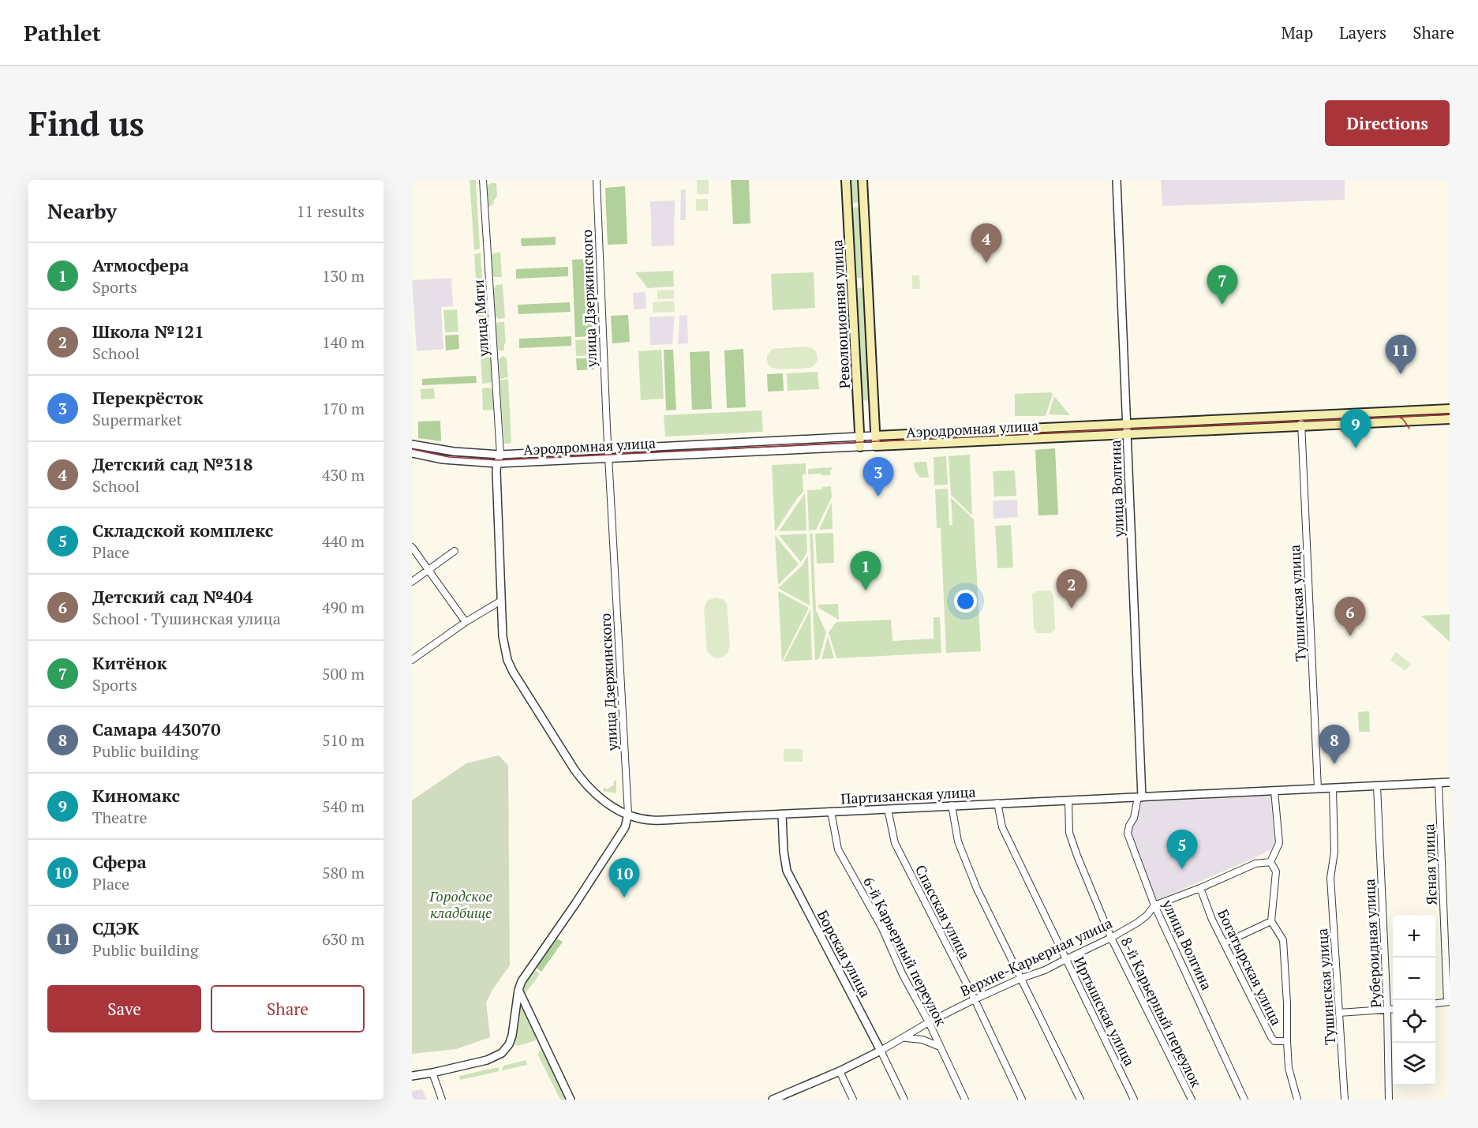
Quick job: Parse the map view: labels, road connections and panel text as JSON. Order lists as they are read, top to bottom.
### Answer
{
  "streets": {
    "main road": ["Революционная улица", "Аэродромная улица"],
    "street": [
      "улица Дзержинского",
      "улица Мяги",
      "улица Волгина",
      "Тушинская улица",
      "Партизанская улица",
      "Ясная улица",
      "Спасская улица",
      "Рубероидная улица",
      "6-й Карьерный переулок",
      "Борская улица",
      "Верхне-Карьерная улица",
      "Богатырская улица",
      "Иртышская улица",
      "8-й Карьерный переулок"
    ]
  },
  "crossings": [
    ["улица Дзержинского", "Аэродромная улица"],
    ["улица Дзержинского", "Партизанская улица"],
    ["Революционная улица", "Аэродромная улица"],
    ["улица Мяги", "Аэродромная улица"],
    ["улица Мяги", "Партизанская улица"],
    ["Аэродромная улица", "улица Волгина"],
    ["Аэродромная улица", "Тушинская улица"],
    ["Аэродромная улица", "Партизанская улица"],
    ["улица Волгина", "Партизанская улица"],
    ["улица Волгина", "Верхне-Карьерная улица"],
    ["Тушинская улица", "Партизанская улица"],
    ["Партизанская улица", "Ясная улица"],
    ["Партизанская улица", "Спасская улица"],
    ["Партизанская улица", "Рубероидная улица"],
    ["Партизанская улица", "6-й Карьерный переулок"],
    ["Партизанская улица", "Борская улица"],
    ["Партизанская улица", "Иртышская улица"],
    ["Партизанская улица", "8-й Карьерный переулок"],
    ["Спасская улица", "Верхне-Карьерная улица"],
    ["6-й Карьерный переулок", "Верхне-Карьерная улица"],
    ["Борская улица", "Верхне-Карьерная улица"],
    ["Верхне-Карьерная улица", "Богатырская улица"],
    ["Верхне-Карьерная улица", "Иртышская улица"],
    ["Верхне-Карьерная улица", "8-й Карьерный переулок"]
  ],
  "parks": ["Городское кладбище"],
  "page": {
    "header": "Pathlet",
    "nav": ["Map", "Layers", "Share"],
    "buttons": [
      "Directions",
      ["Save", "Share"]
    ],
    "title": "Find us",
    "heading": ["Nearby", "11 results"],
    "pins": [
      "4",
      "7",
      "11",
      "9",
      "3",
      "1",
      "2",
      "6",
      "8",
      "5",
      "10"
    ],
    "list": [
      {
        "mark": "1",
        "name": "Атмосфера",
        "note": "Sports",
        "value": "130 m"
      },
      {
        "mark": "2",
        "name": "Школа №121",
        "note": "School",
        "value": "140 m"
      },
      {
        "mark": "3",
        "name": "Перекрёсток",
        "note": "Supermarket",
        "value": "170 m"
      },
      {
        "mark": "4",
        "name": "Детский сад №318",
        "note": "School",
        "value": "430 m"
      },
      {
        "mark": "5",
        "name": "Складской комплекс",
        "note": "Place",
        "value": "440 m"
      },
      {
        "mark": "6",
        "name": "Детский сад №404",
        "note": "School · Тушинская улица",
        "value": "490 m"
      },
      {
        "mark": "7",
        "name": "Китёнок",
        "note": "Sports",
        "value": "500 m"
      },
      {
        "mark": "8",
        "name": "Самара 443070",
        "note": "Public building",
        "value": "510 m"
      },
      {
        "mark": "9",
        "name": "Киномакс",
        "note": "Theatre",
        "value": "540 m"
      },
      {
        "mark": "10",
        "name": "Сфера",
        "note": "Place",
        "value": "580 m"
      },
      {
        "mark": "11",
        "name": "СДЭК",
        "note": "Public building",
        "value": "630 m"
      }
    ],
    "map_buttons": ["+", "−"]
  }
}
